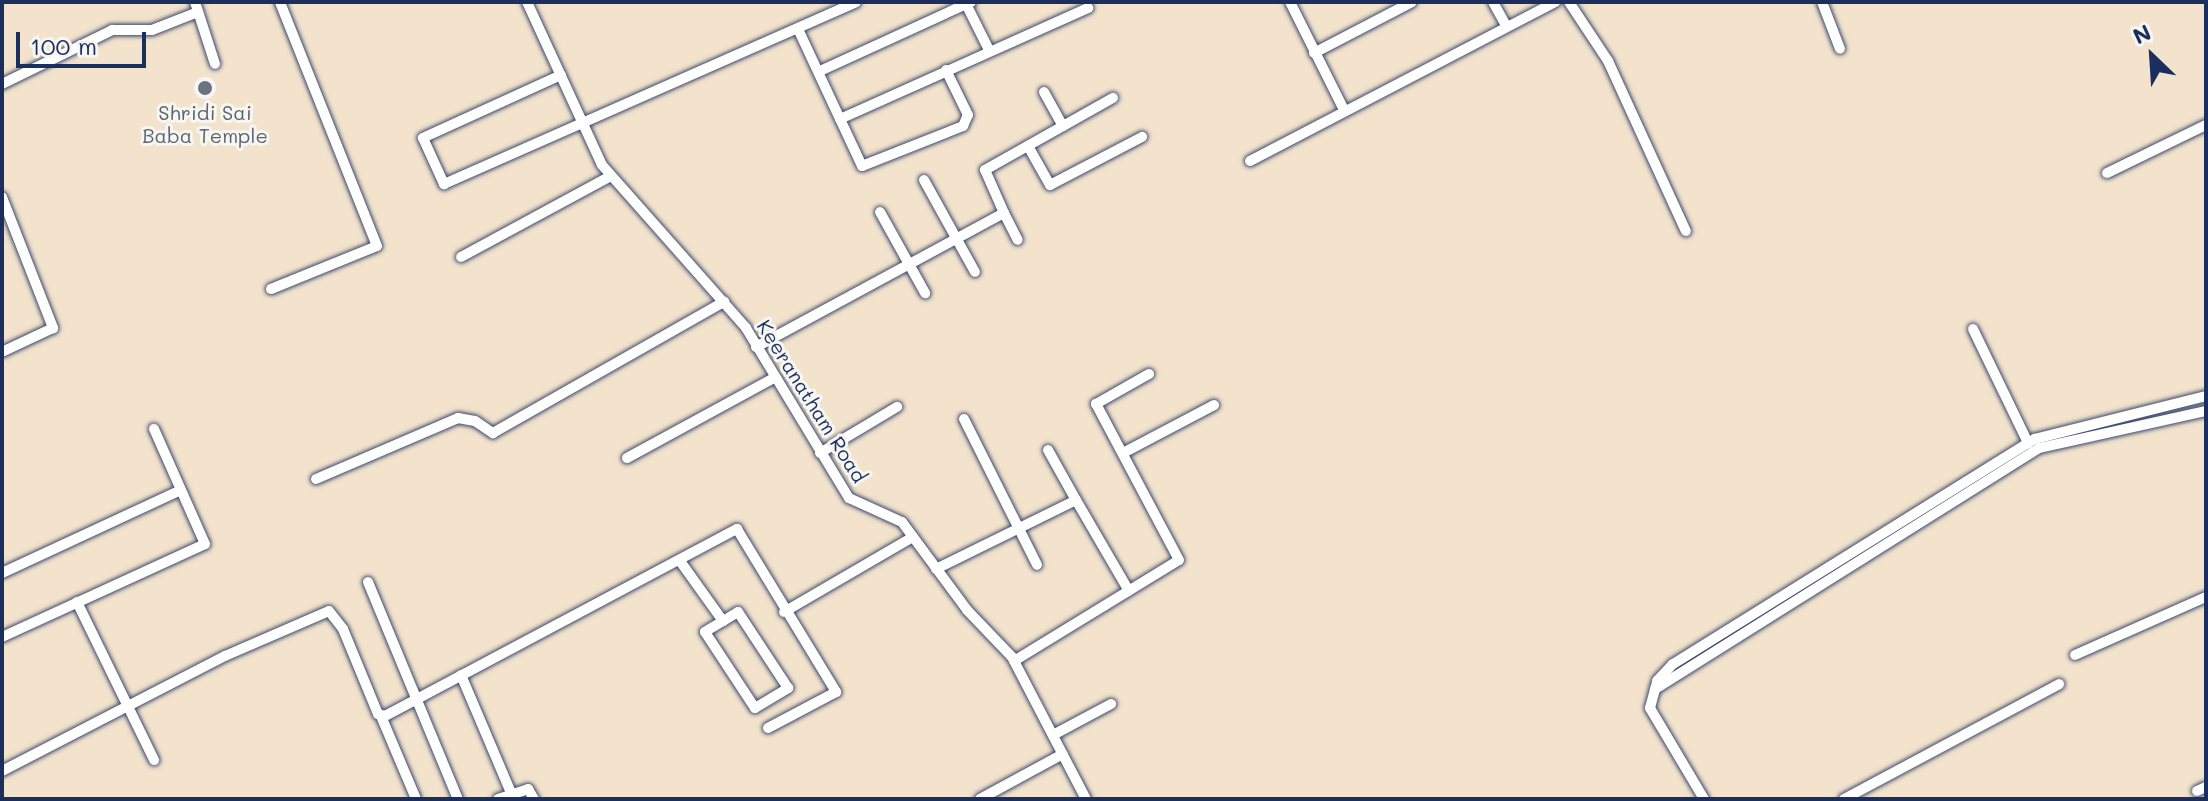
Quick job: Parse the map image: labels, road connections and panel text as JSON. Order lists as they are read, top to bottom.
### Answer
{
  "streets": {
    "street": ["Keeranatham Road"]
  },
  "places": ["Shridi Sai Baba Temple"],
  "scale_bar": "100 m",
  "north": "top left"
}
